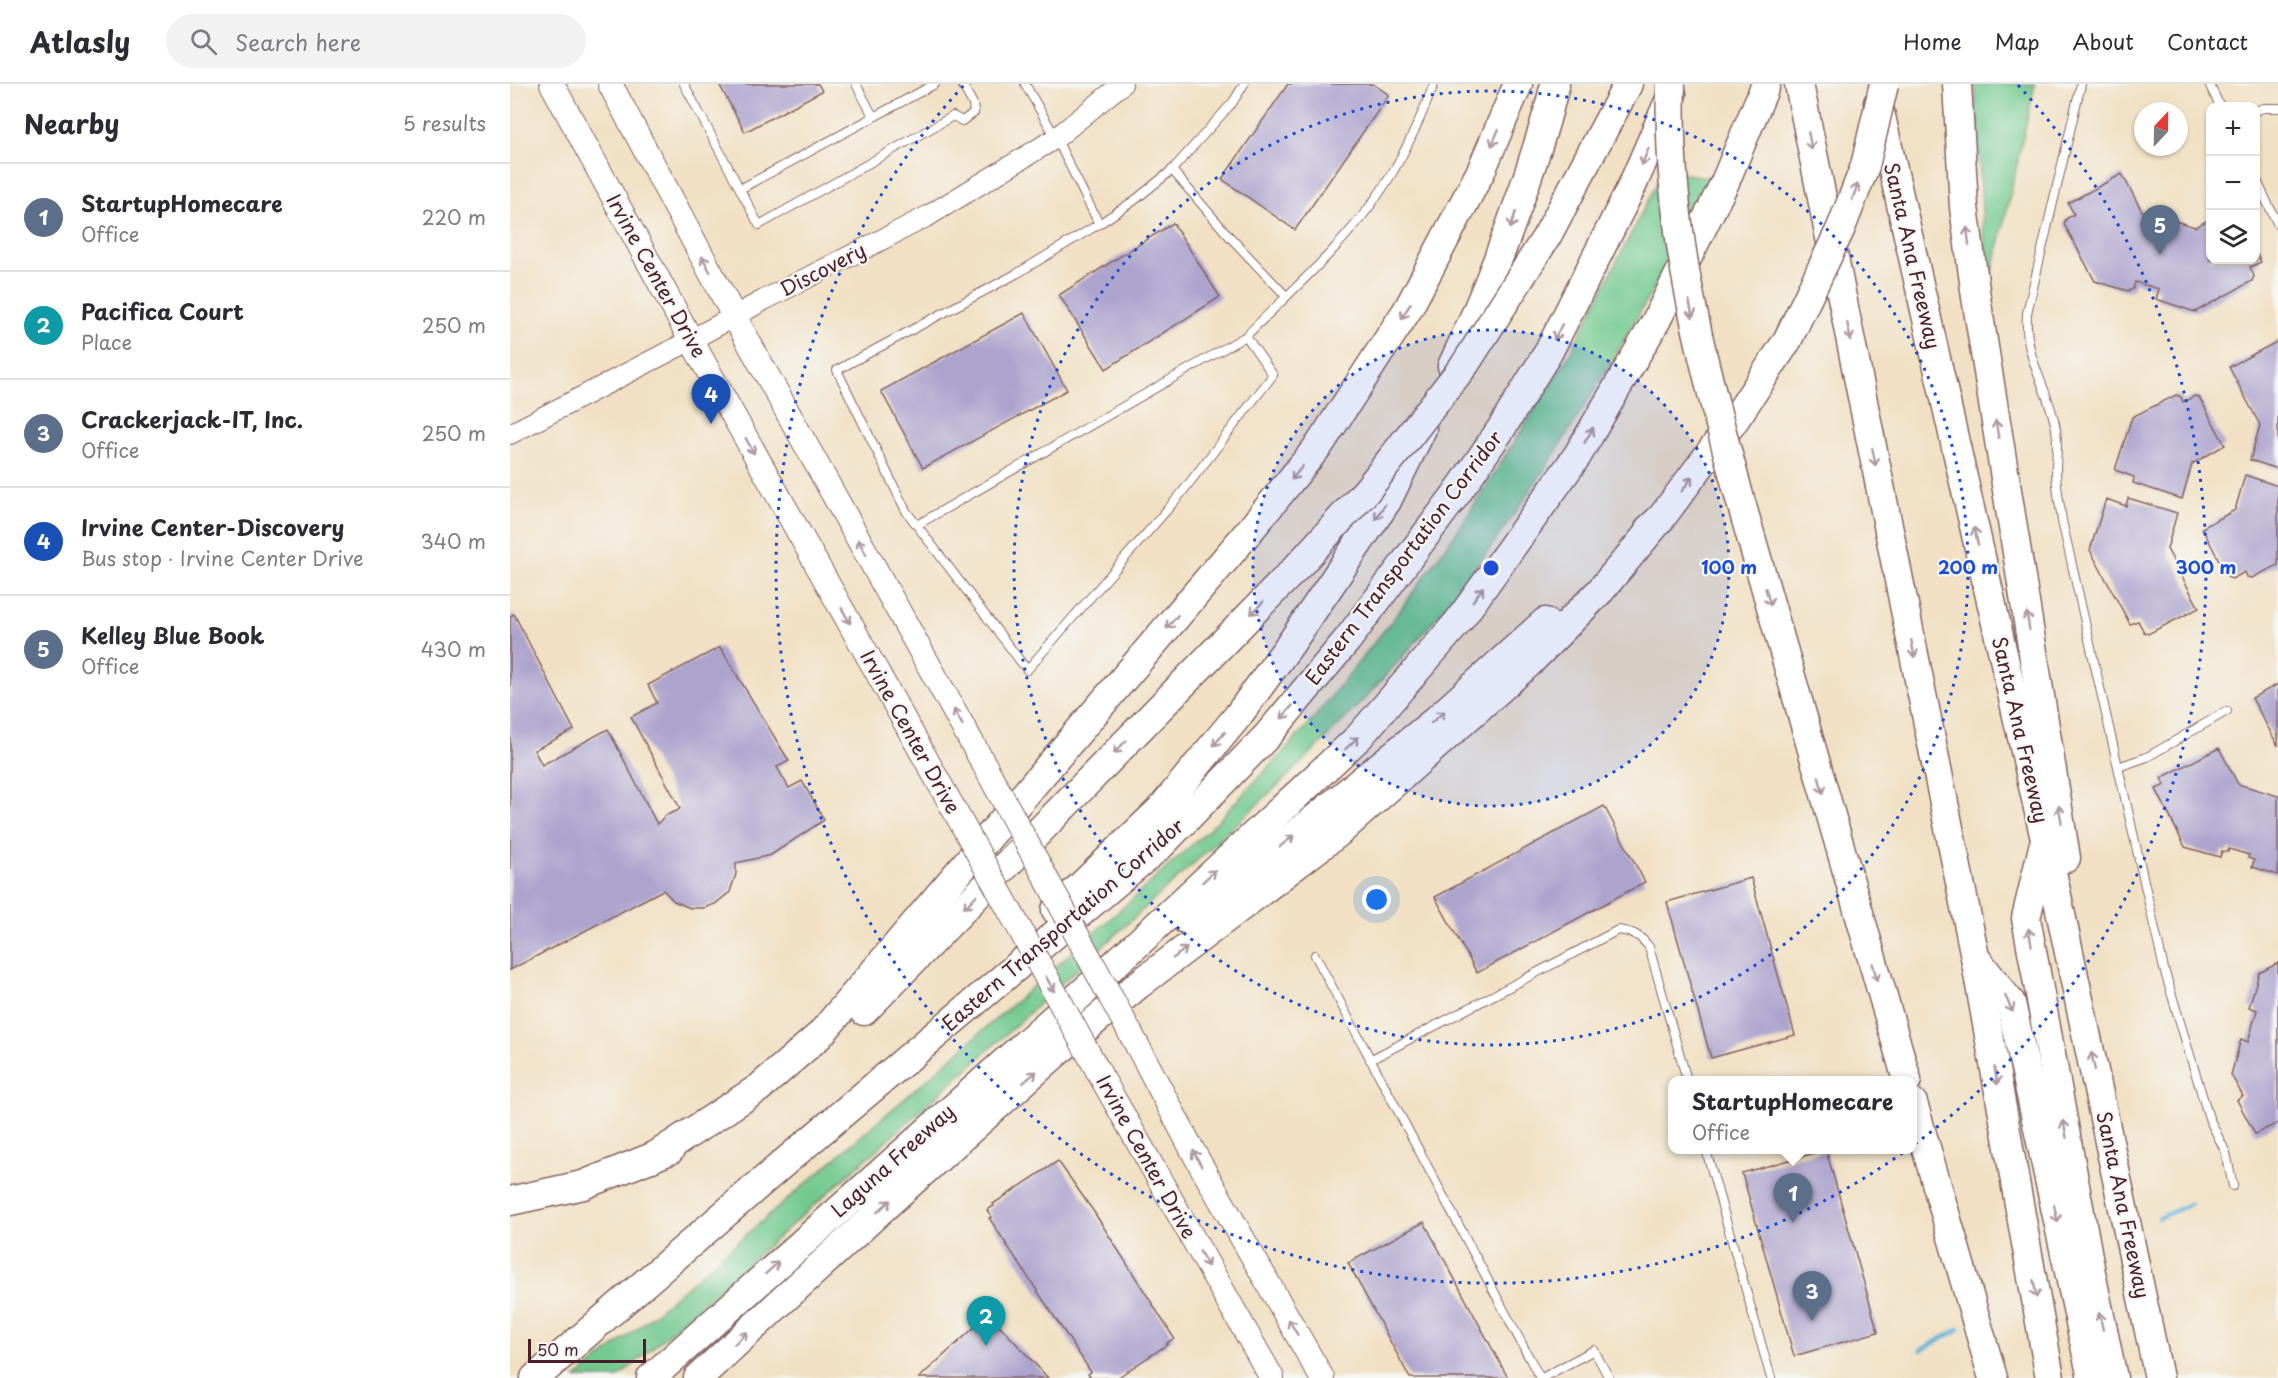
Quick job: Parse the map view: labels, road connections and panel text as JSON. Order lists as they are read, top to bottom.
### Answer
{
  "streets": {
    "highway": ["Santa Ana Freeway", "Eastern Transportation Corridor", "Laguna Freeway"],
    "main road": ["Irvine Center Drive"],
    "street": ["Discovery"]
  },
  "crossings": [
    ["Discovery", "Irvine Center Drive"]
  ],
  "scale_bar": "50 m",
  "north": "top",
  "page": {
    "header": "Atlasly",
    "search": "Search here",
    "nav": [
      "Home",
      "Map",
      "About",
      "Contact"
    ],
    "heading": ["Nearby", "5 results"],
    "map_buttons": ["+", "−"],
    "list": [
      {
        "mark": "1",
        "name": "StartupHomecare",
        "note": "Office",
        "value": "220 m"
      },
      {
        "mark": "2",
        "name": "Pacifica Court",
        "note": "Place",
        "value": "250 m"
      },
      {
        "mark": "3",
        "name": "Crackerjack-IT, Inc.",
        "note": "Office",
        "value": "250 m"
      },
      {
        "mark": "4",
        "name": "Irvine Center-Discovery",
        "note": "Bus stop · Irvine Center Drive",
        "value": "340 m"
      },
      {
        "mark": "5",
        "name": "Kelley Blue Book",
        "note": "Office",
        "value": "430 m"
      }
    ],
    "pins": [
      "5",
      "4",
      "1",
      "3",
      "2"
    ],
    "popup": ["StartupHomecare", "Office"],
    "scale": "50 m"
  },
  "rings": ["100 m", "200 m", "300 m"]
}
